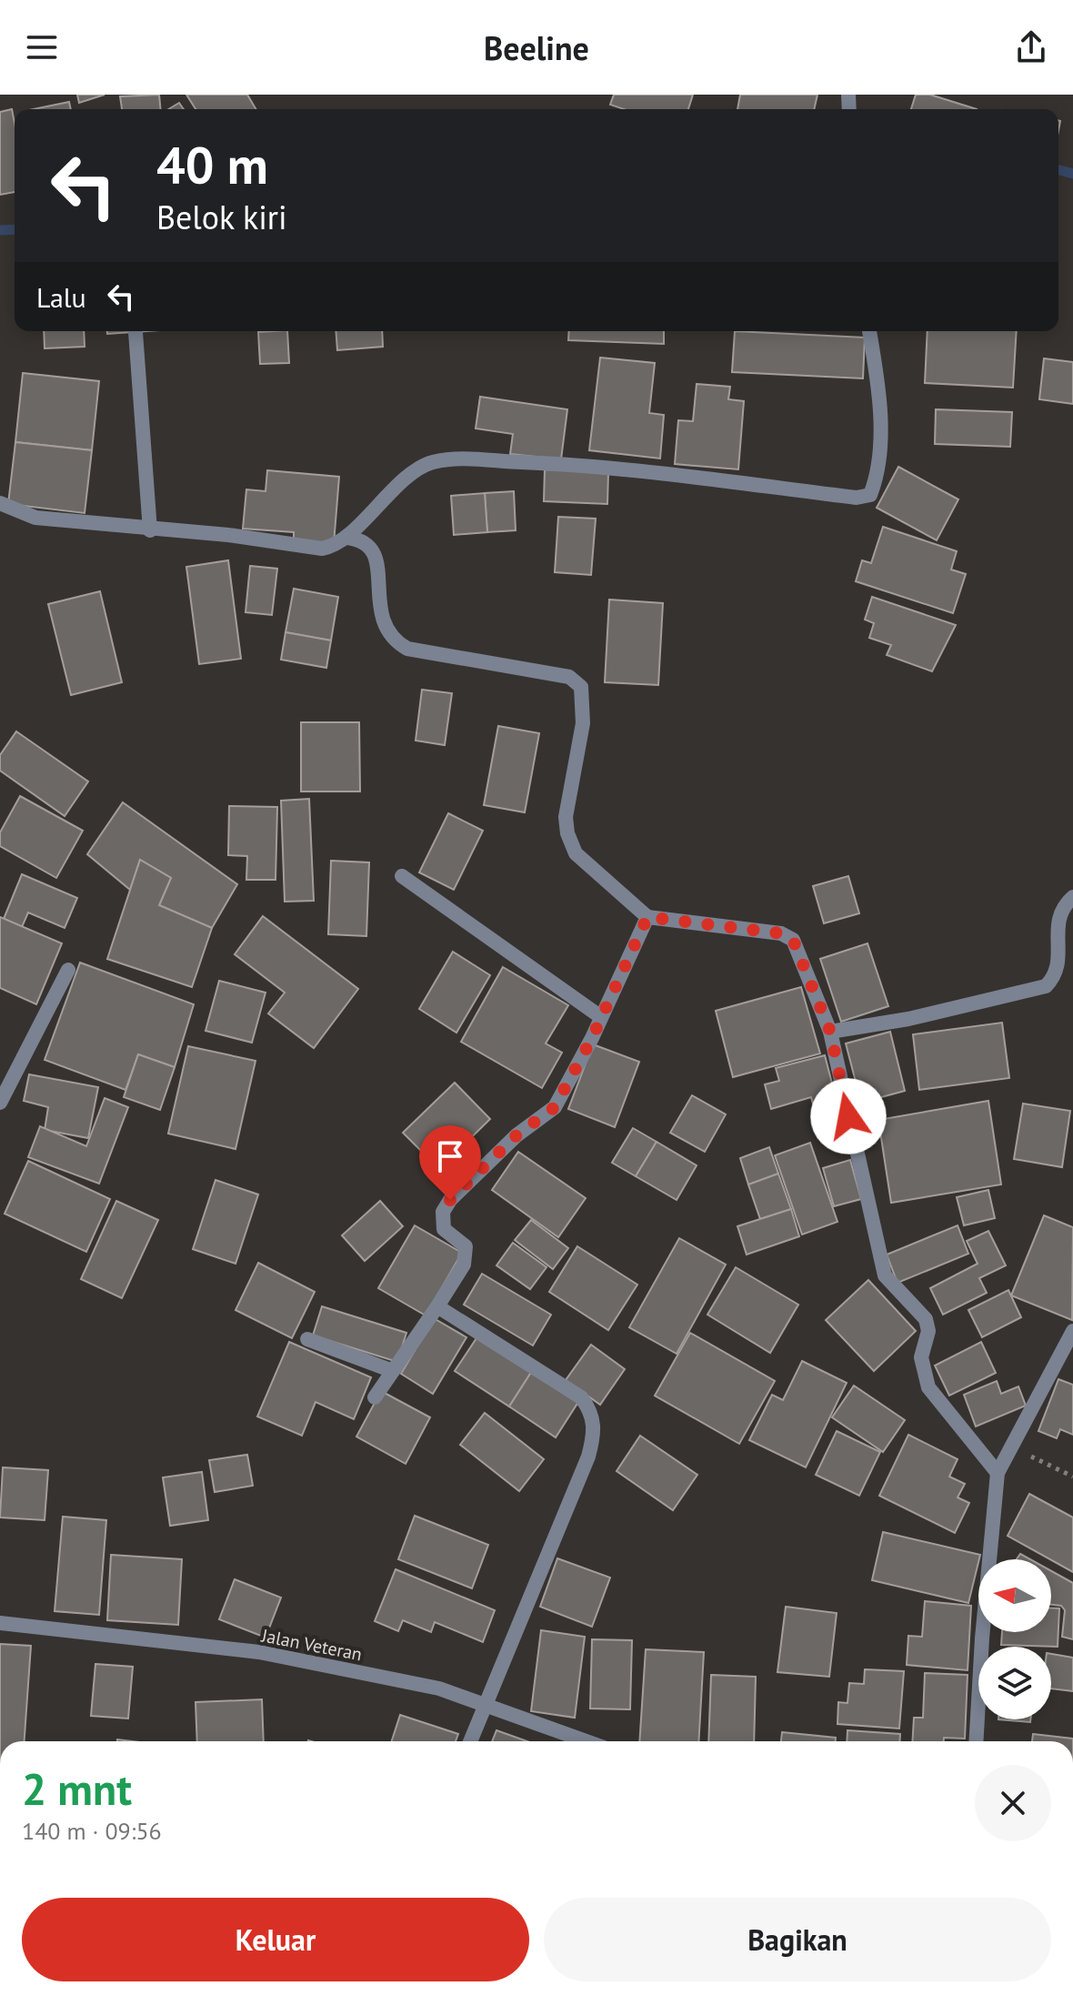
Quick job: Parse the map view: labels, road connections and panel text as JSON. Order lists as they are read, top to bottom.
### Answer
{
  "streets": {
    "street": ["Jalan Veteran"]
  },
  "north": "left",
  "page": {
    "header": "Beeline",
    "turn": ["40 m", "Belok kiri"],
    "then": "Lalu",
    "heading": ["2 mnt", "140 m · 09:56"],
    "buttons": ["Keluar", "Bagikan"]
  }
}
